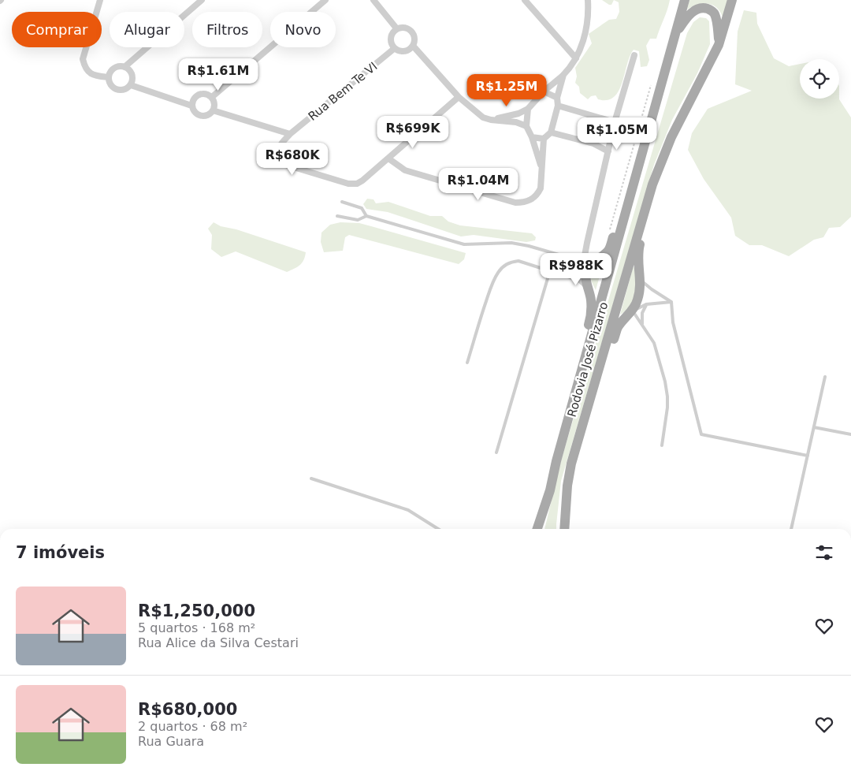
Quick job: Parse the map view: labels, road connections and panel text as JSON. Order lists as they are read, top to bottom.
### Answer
{
  "streets": {
    "main road": ["Rodovia José Pizarro"],
    "street": ["Rua Bem Te VI"]
  },
  "page": {
    "chip": [
      "Comprar",
      "Alugar",
      "Filtros",
      "Novo"
    ],
    "price": [
      "R$1.61M",
      "R$1.25M",
      "R$699K",
      "R$1.05M",
      "R$680K",
      "R$1.04M",
      "R$988K"
    ],
    "heading": "7 imóveis",
    "list": [
      {
        "name": "R$1,250,000",
        "note": "5 quartos · 168 m² · Rua Alice da Silva Cestari"
      },
      {
        "name": "R$680,000",
        "note": "2 quartos · 68 m² · Rua Guara"
      }
    ]
  }
}
